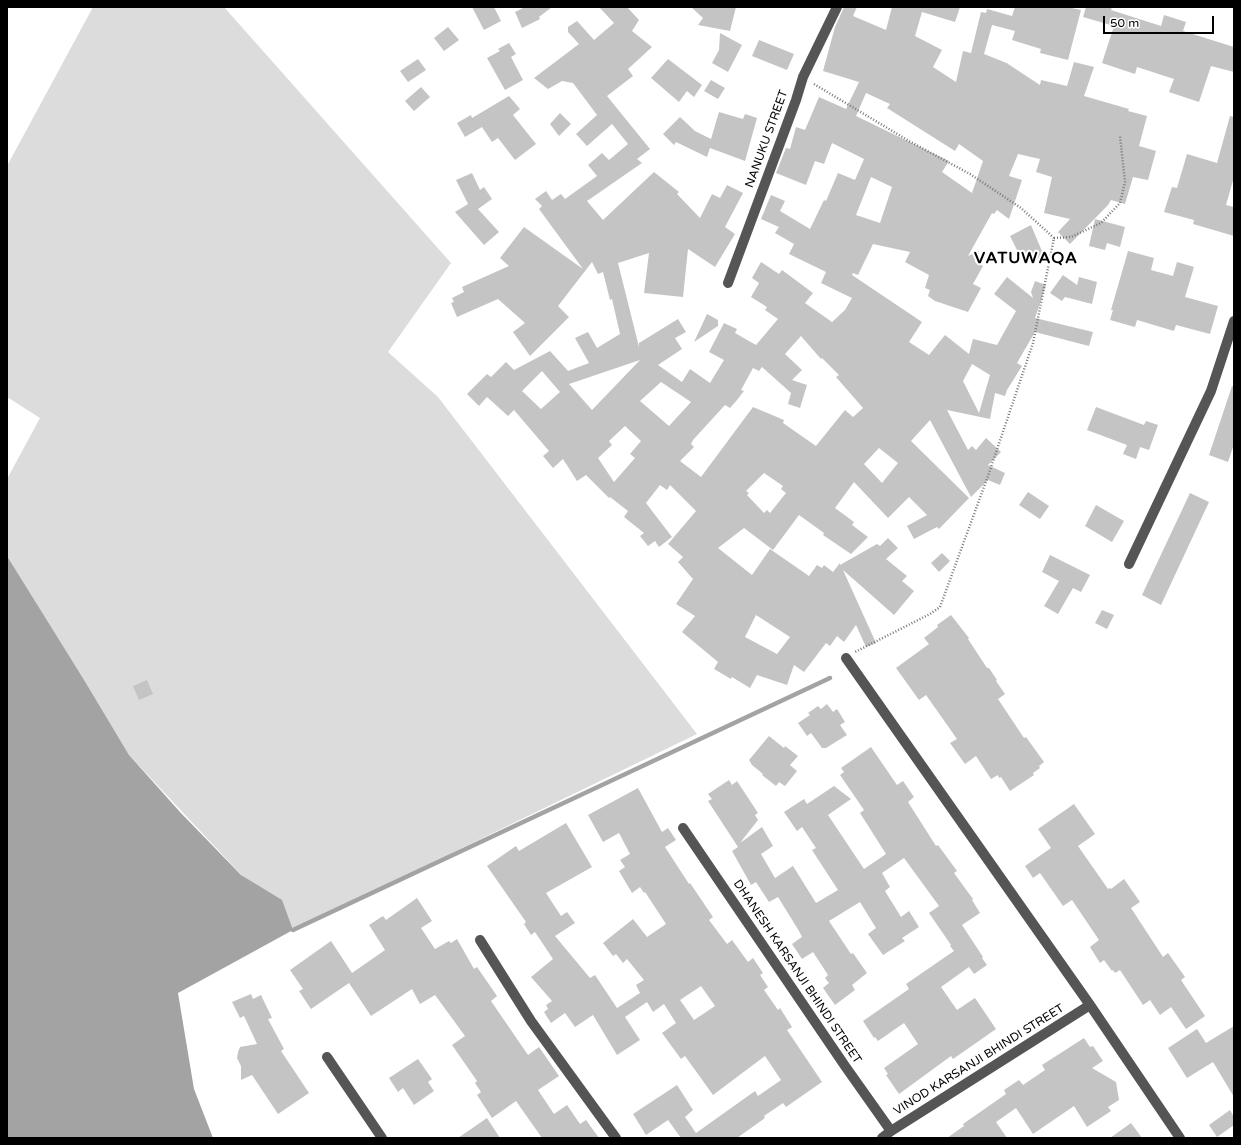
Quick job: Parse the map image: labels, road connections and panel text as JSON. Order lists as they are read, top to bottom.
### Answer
{
  "streets": {
    "street": ["NANUKU STREET", "DHANESH KARSANJI BHINDI STREET", "VINOD KARSANJI BHINDI STREET"]
  },
  "crossings": [
    ["DHANESH KARSANJI BHINDI STREET", "VINOD KARSANJI BHINDI STREET"]
  ],
  "districts": ["VATUWAQA"],
  "scale_bar": "50 m"
}
